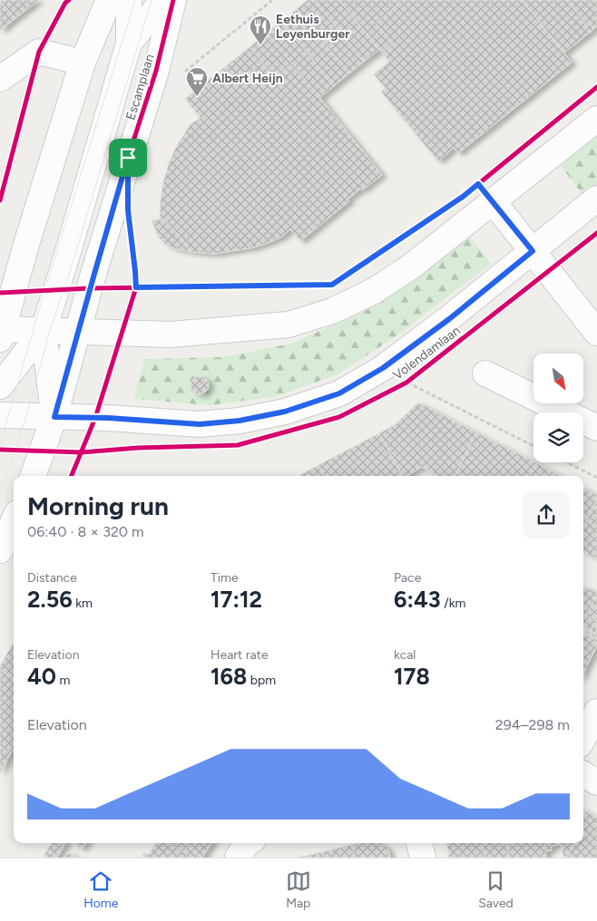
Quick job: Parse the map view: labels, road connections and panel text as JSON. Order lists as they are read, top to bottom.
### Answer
{
  "streets": {
    "street": ["Escamplaan", "Volendamlaan"]
  },
  "crossings": [
    ["Escamplaan", "Volendamlaan"]
  ],
  "places": {
    "restaurant": ["Eethuis Leyenburger"],
    "supermarket": ["Albert Heijn"]
  },
  "north": "bottom right",
  "page": {
    "heading": ["Morning run", "06:40 · 8 × 320 m"],
    "stats": [
      ["Distance", "2.56 km"],
      ["Time", "17:12"],
      ["Pace", "6:43 /km"],
      ["Elevation", "40 m"],
      ["Heart rate", "168 bpm"],
      ["kcal", "178"]
    ],
    "chart": ["Elevation", "294–298 m"],
    "tabs": ["Home", "Map", "Saved"]
  }
}
